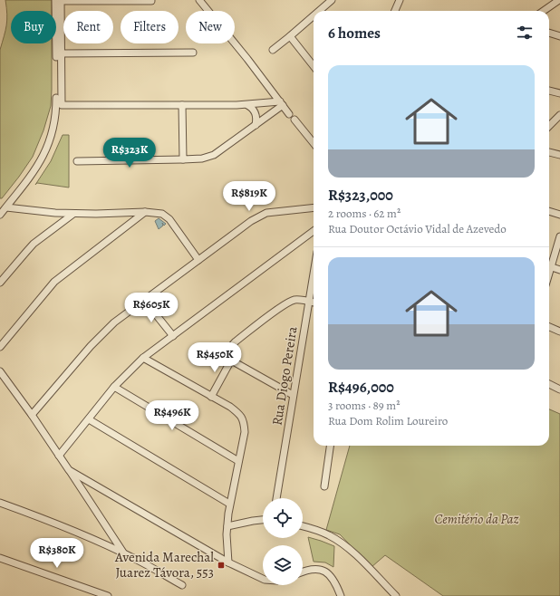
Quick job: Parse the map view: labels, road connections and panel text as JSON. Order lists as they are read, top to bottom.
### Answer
{
  "streets": {
    "street": ["Rua Diogo Pereira"]
  },
  "parks": ["Cemitério da Paz"],
  "places": {
    "transit": ["Avenida Marechal Juarez Távora, 553"]
  },
  "page": {
    "chip": [
      "Buy",
      "Rent",
      "Filters",
      "New"
    ],
    "heading": "6 homes",
    "list": [
      {
        "name": "R$323,000",
        "note": "2 rooms · 62 m² · Rua Doutor Octávio Vidal de Azevedo"
      },
      {
        "name": "R$496,000",
        "note": "3 rooms · 89 m² · Rua Dom Rolim Loureiro"
      }
    ],
    "price": [
      "R$323K",
      "R$819K",
      "R$605K",
      "R$450K",
      "R$496K",
      "R$380K"
    ]
  }
}
